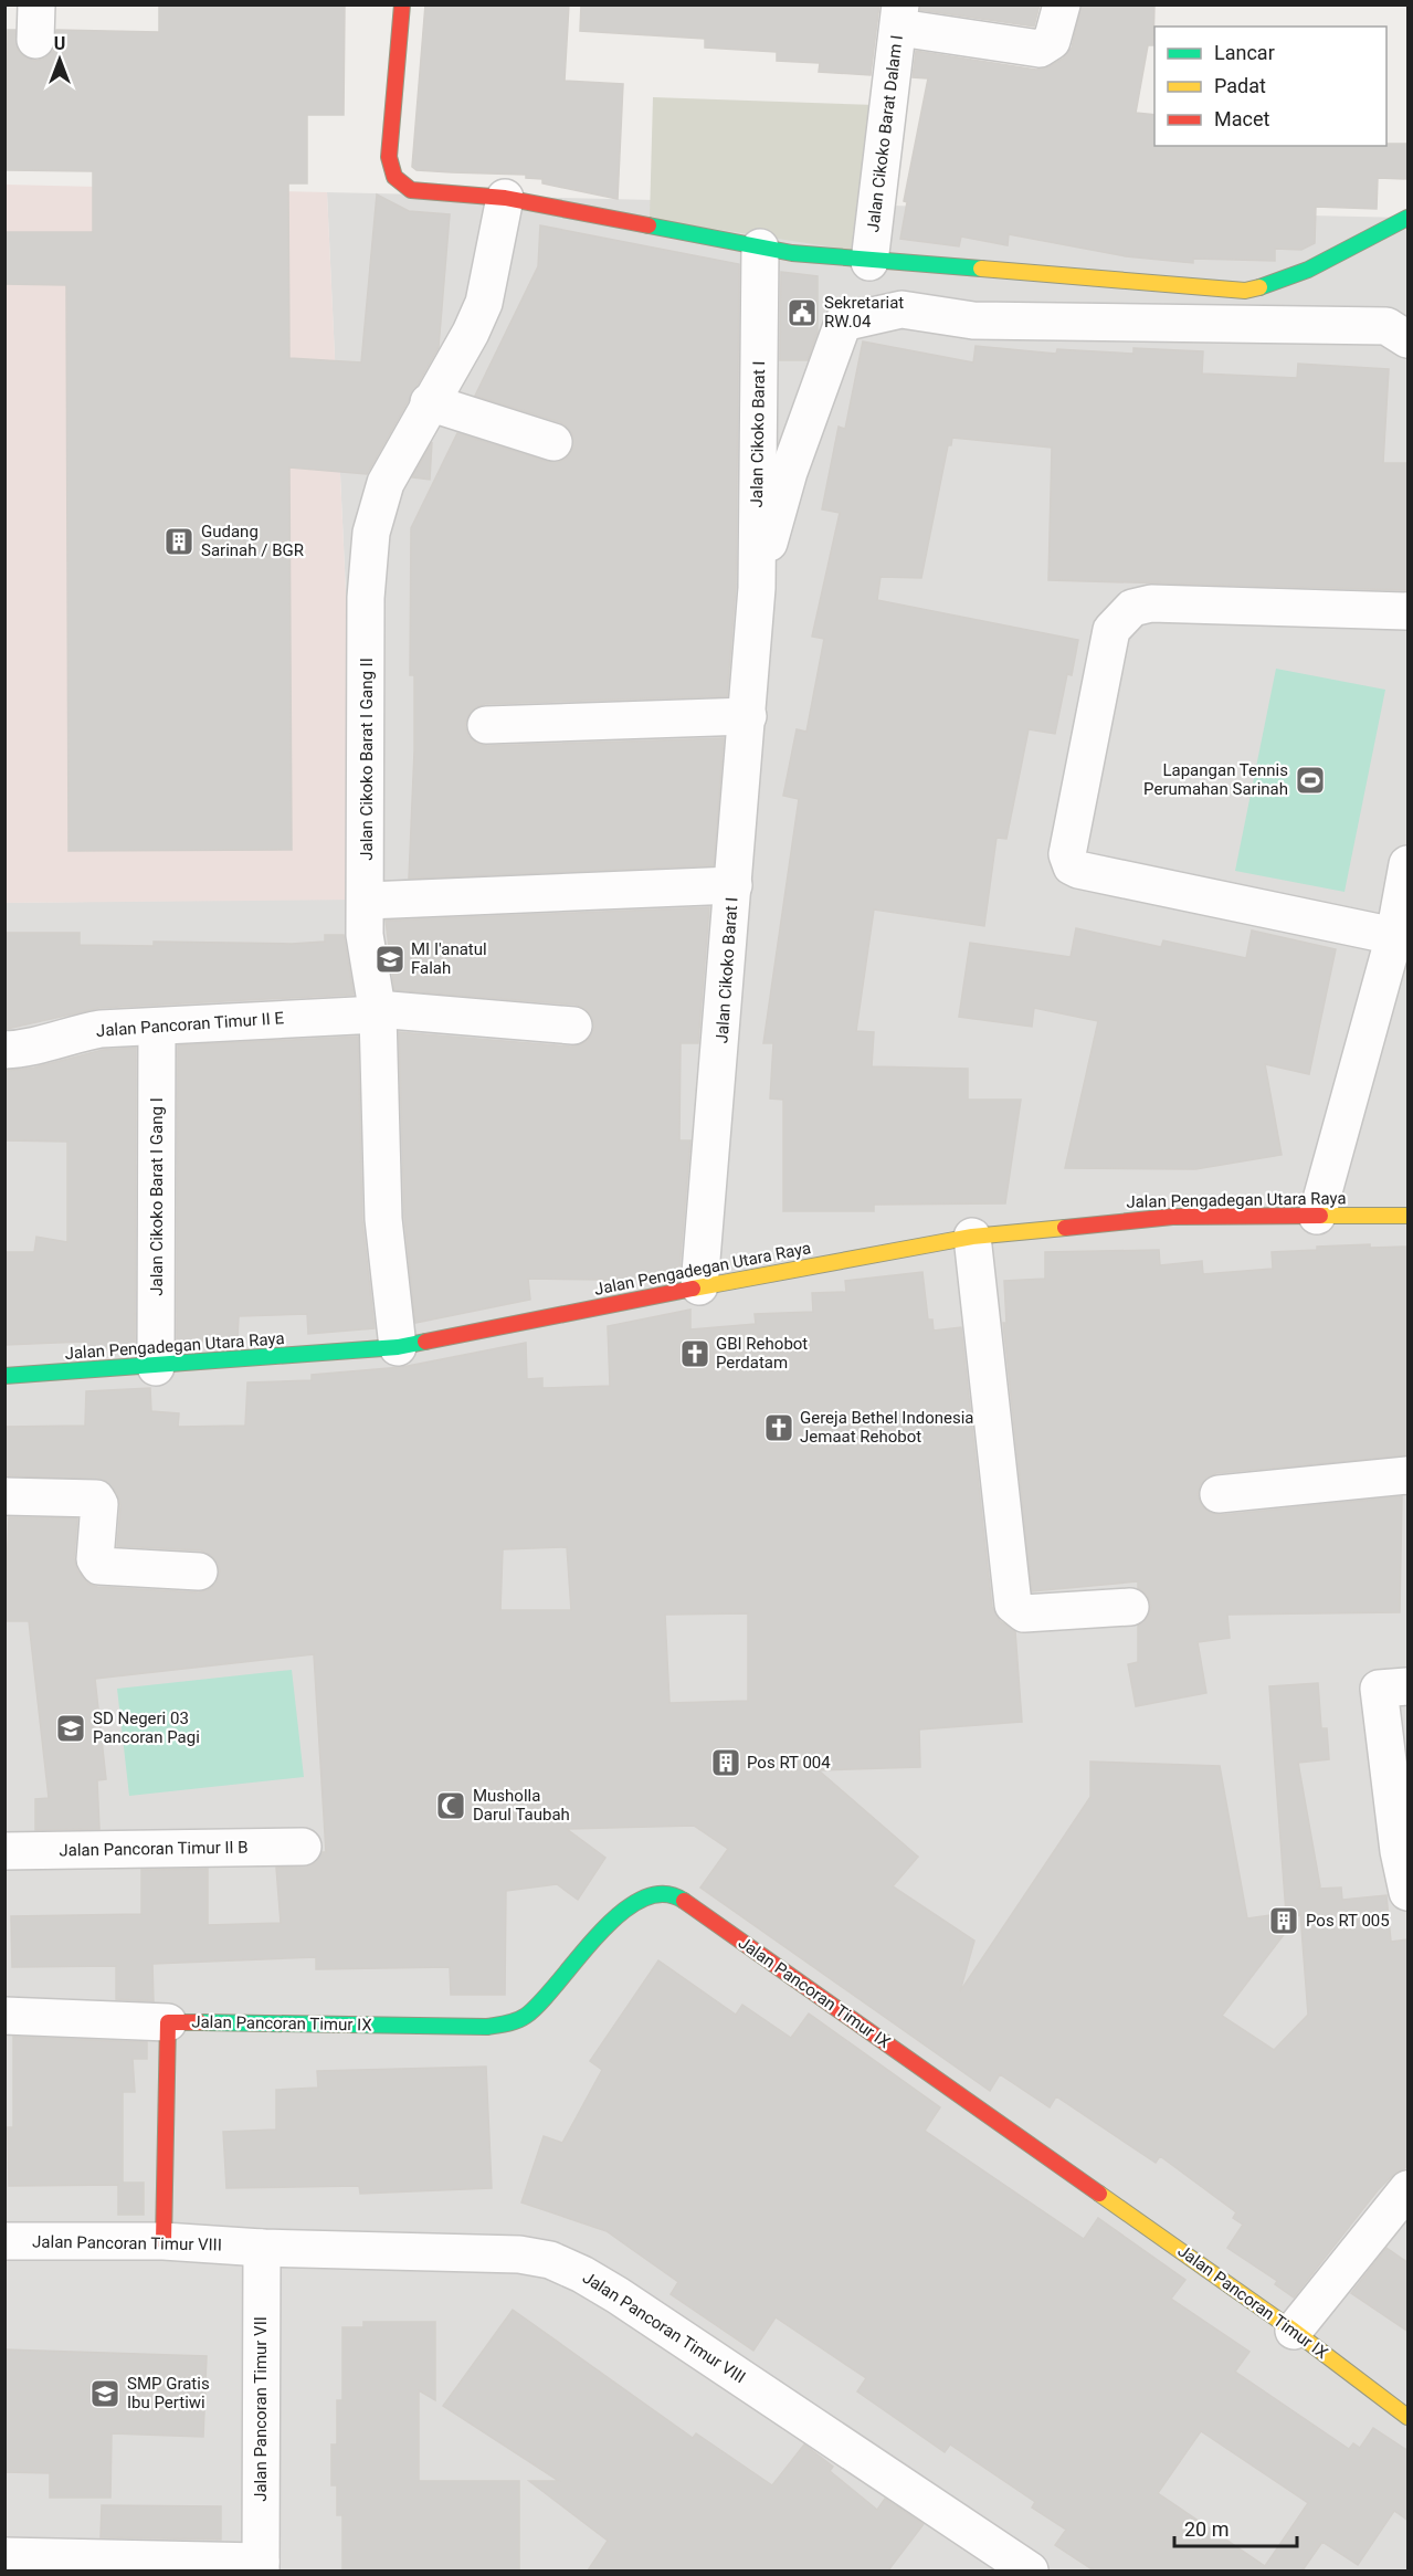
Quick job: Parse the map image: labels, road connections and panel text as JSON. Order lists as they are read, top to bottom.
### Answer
{
  "streets": {
    "street": [
      "Jalan Cikoko Barat Dalam I",
      "Jalan Cikoko Barat I",
      "Jalan Cikoko Barat I Gang II",
      "Jalan Pancoran Timur II E",
      "Jalan Cikoko Barat I Gang I",
      "Jalan Pengadegan Utara Raya",
      "Jalan Pancoran Timur II B",
      "Jalan Pancoran Timur IX",
      "Jalan Pancoran Timur VIII",
      "Jalan Pancoran Timur VII"
    ]
  },
  "crossings": [
    ["Jalan Cikoko Barat I", "Jalan Pengadegan Utara Raya"],
    ["Jalan Cikoko Barat I Gang II", "Jalan Pancoran Timur II E"],
    ["Jalan Cikoko Barat I Gang II", "Jalan Pengadegan Utara Raya"],
    ["Jalan Pancoran Timur II E", "Jalan Cikoko Barat I Gang I"],
    ["Jalan Cikoko Barat I Gang I", "Jalan Pengadegan Utara Raya"],
    ["Jalan Pancoran Timur IX", "Jalan Pancoran Timur VIII"],
    ["Jalan Pancoran Timur VIII", "Jalan Pancoran Timur VII"]
  ],
  "places": {
    "public building": ["Sekretariat RW.04"],
    "building": ["Gudang Sarinah / BGR", "Pos RT 004", "Pos RT 005"],
    "sports": ["Lapangan Tennis Perumahan Sarinah"],
    "school or university": ["MI I'anatul Falah", "SD Negeri 03 Pancoran Pagi", "SMP Gratis Ibu Pertiwi"],
    "church": ["GBI Rehobot Perdatam", "Gereja Bethel Indonesia Jemaat Rehobot"],
    "mosque": ["Musholla Darul Taubah"]
  },
  "legend": ["Lancar", "Padat", "Macet"],
  "scale_bar": "20 m",
  "north": "top"
}
